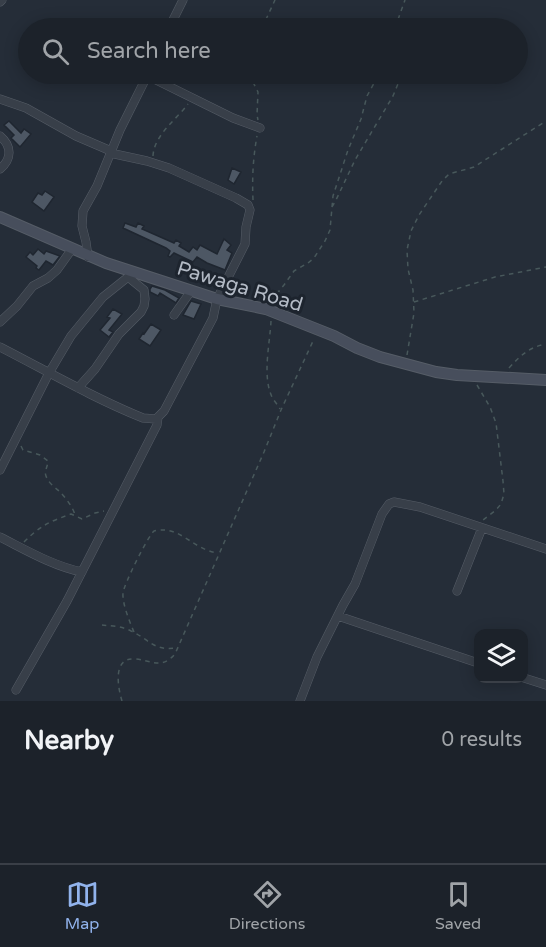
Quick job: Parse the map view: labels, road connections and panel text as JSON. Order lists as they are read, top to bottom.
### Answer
{
  "streets": {
    "main road": ["Pawaga Road"]
  },
  "page": {
    "search": "Search here",
    "heading": ["Nearby", "0 results"],
    "nav": ["Map", "Directions", "Saved"]
  }
}
